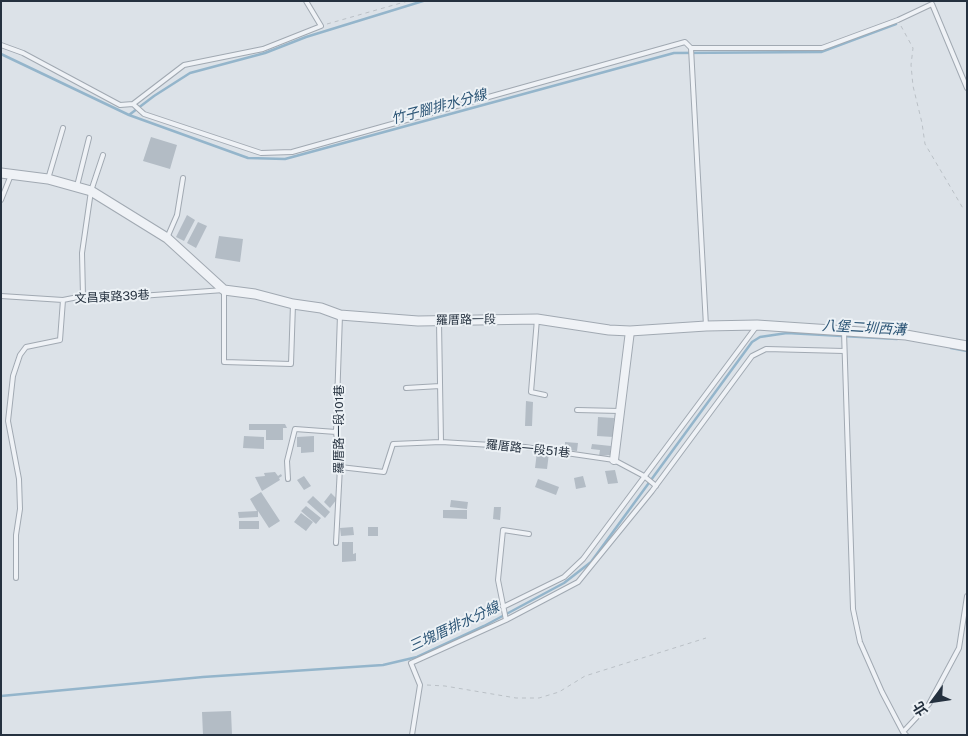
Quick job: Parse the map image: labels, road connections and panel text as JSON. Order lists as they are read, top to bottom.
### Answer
{
  "streets": {
    "street": ["羅厝路一段"],
    "lane": ["文昌東路39巷", "羅厝路一段101巷", "羅厝路一段51巷"]
  },
  "crossings": [
    ["文昌東路39巷", "羅厝路一段"],
    ["羅厝路一段", "羅厝路一段101巷"],
    ["羅厝路一段101巷", "羅厝路一段51巷"]
  ],
  "water": ["竹子腳排水分線", "八堡二圳西溝", "三塊厝排水分線"],
  "north": "bottom left"
}
